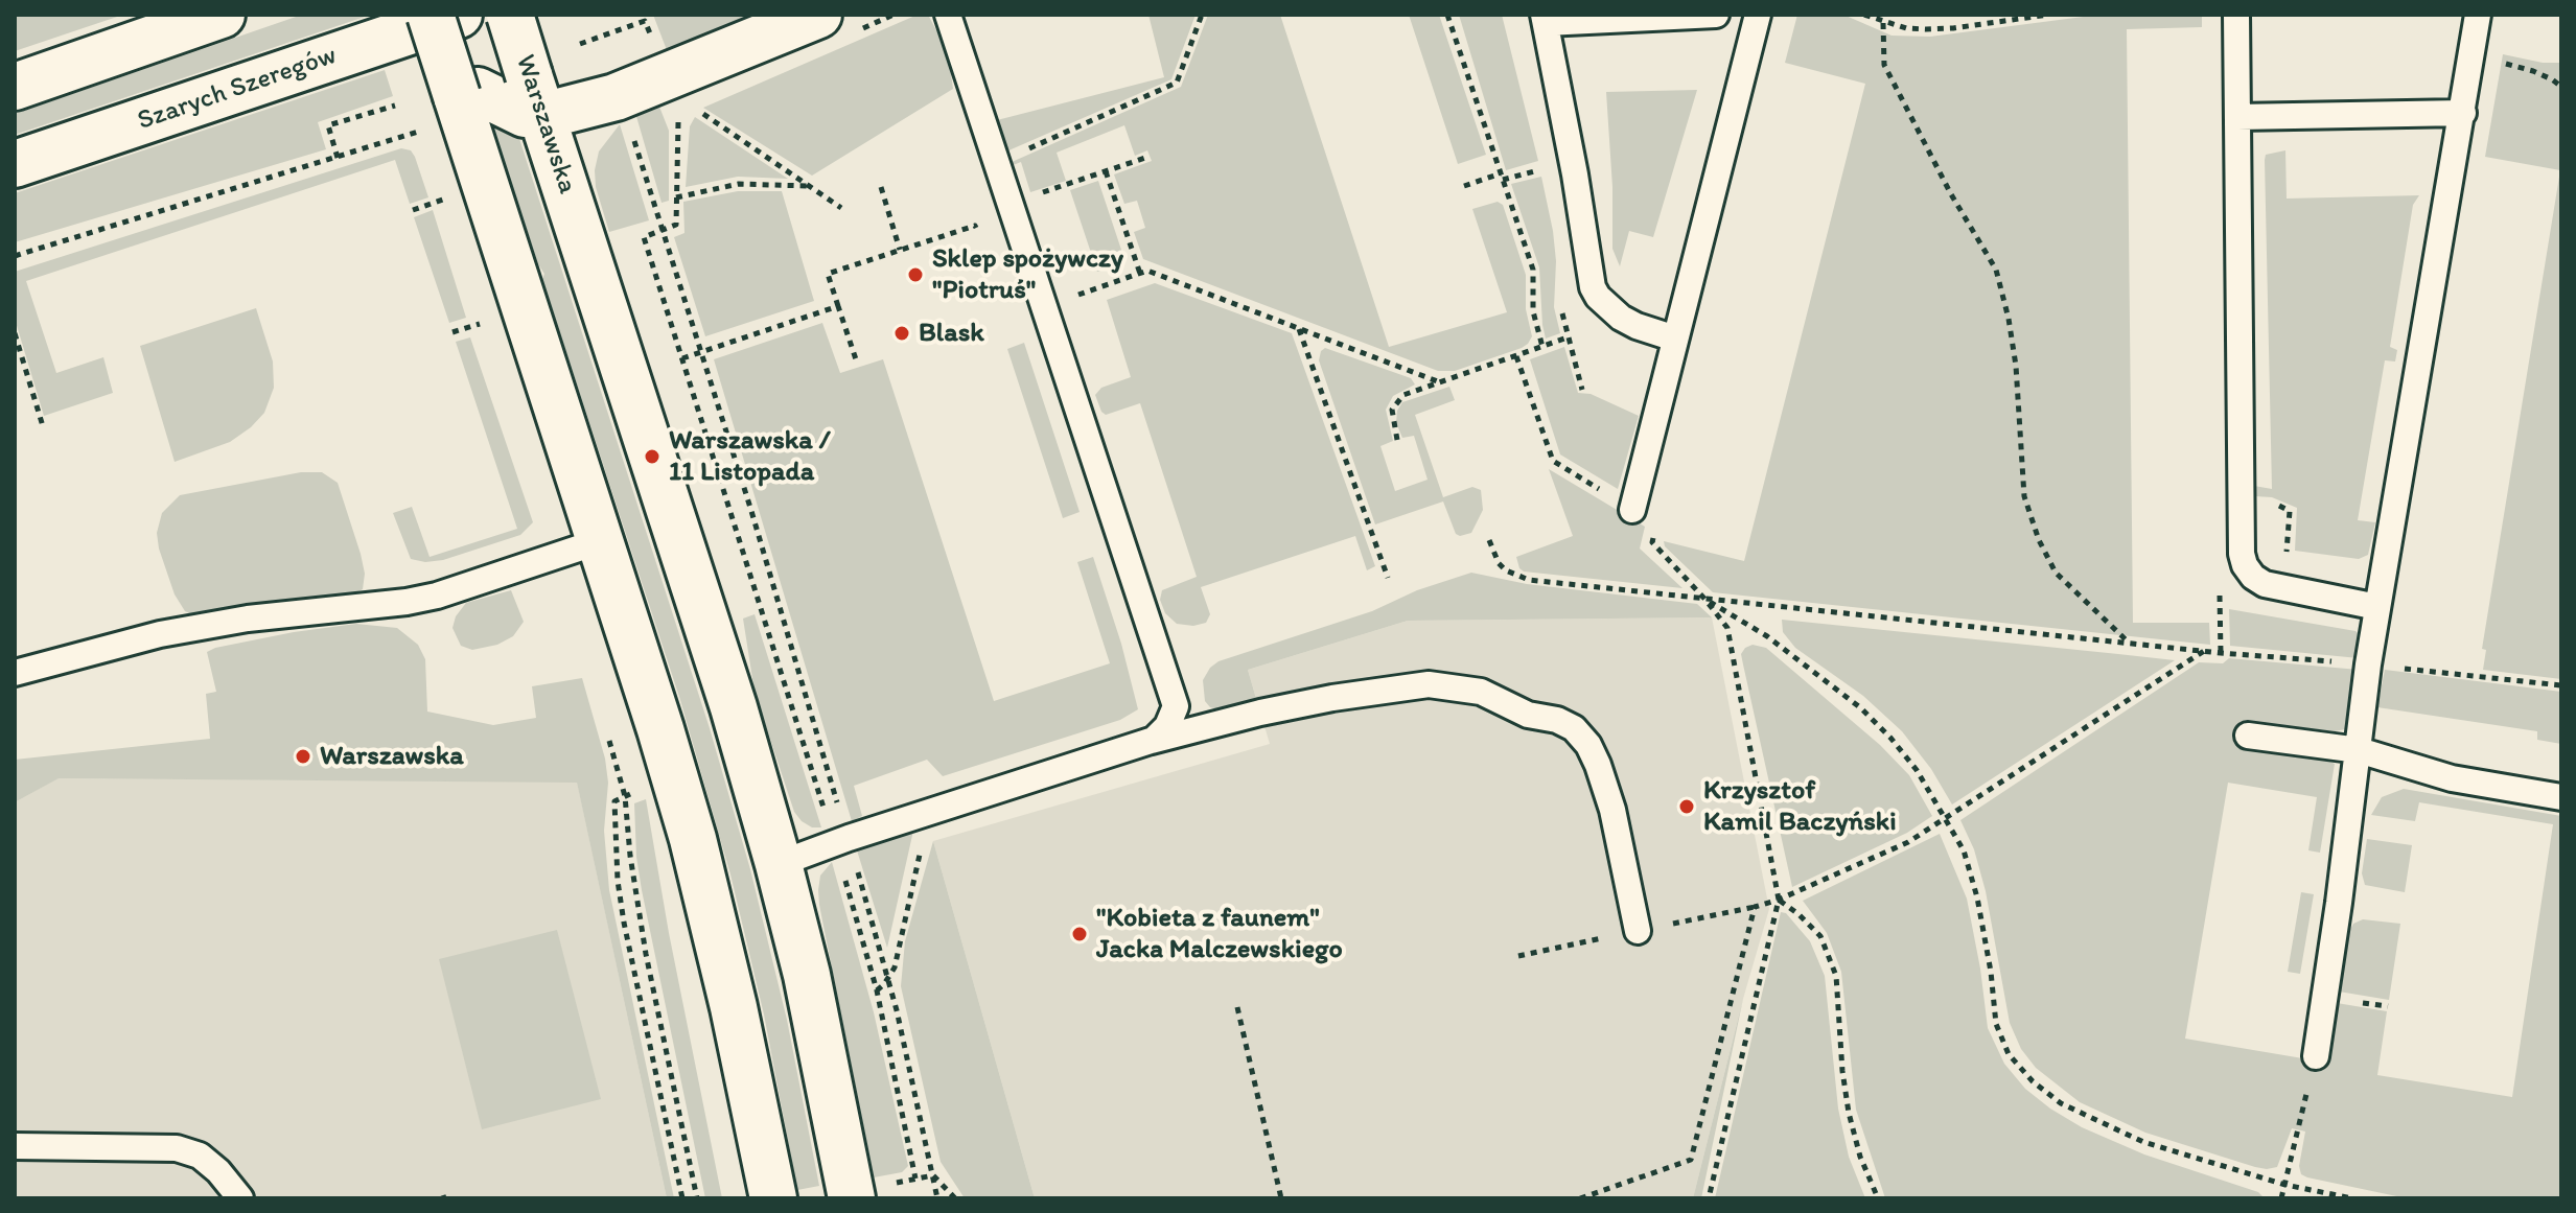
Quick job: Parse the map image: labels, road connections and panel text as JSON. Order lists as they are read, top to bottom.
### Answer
{
  "streets": {
    "street": ["Szarych Szeregów", "Warszawska"]
  },
  "places": [
    "Sklep spożywczy \"Piotruś\"",
    "Blask",
    "Warszawska / 11 Listopada",
    "Warszawska",
    "Krzysztof Kamil Baczyński",
    "\"Kobieta z faunem\" Jacka Malczewskiego"
  ]
}
